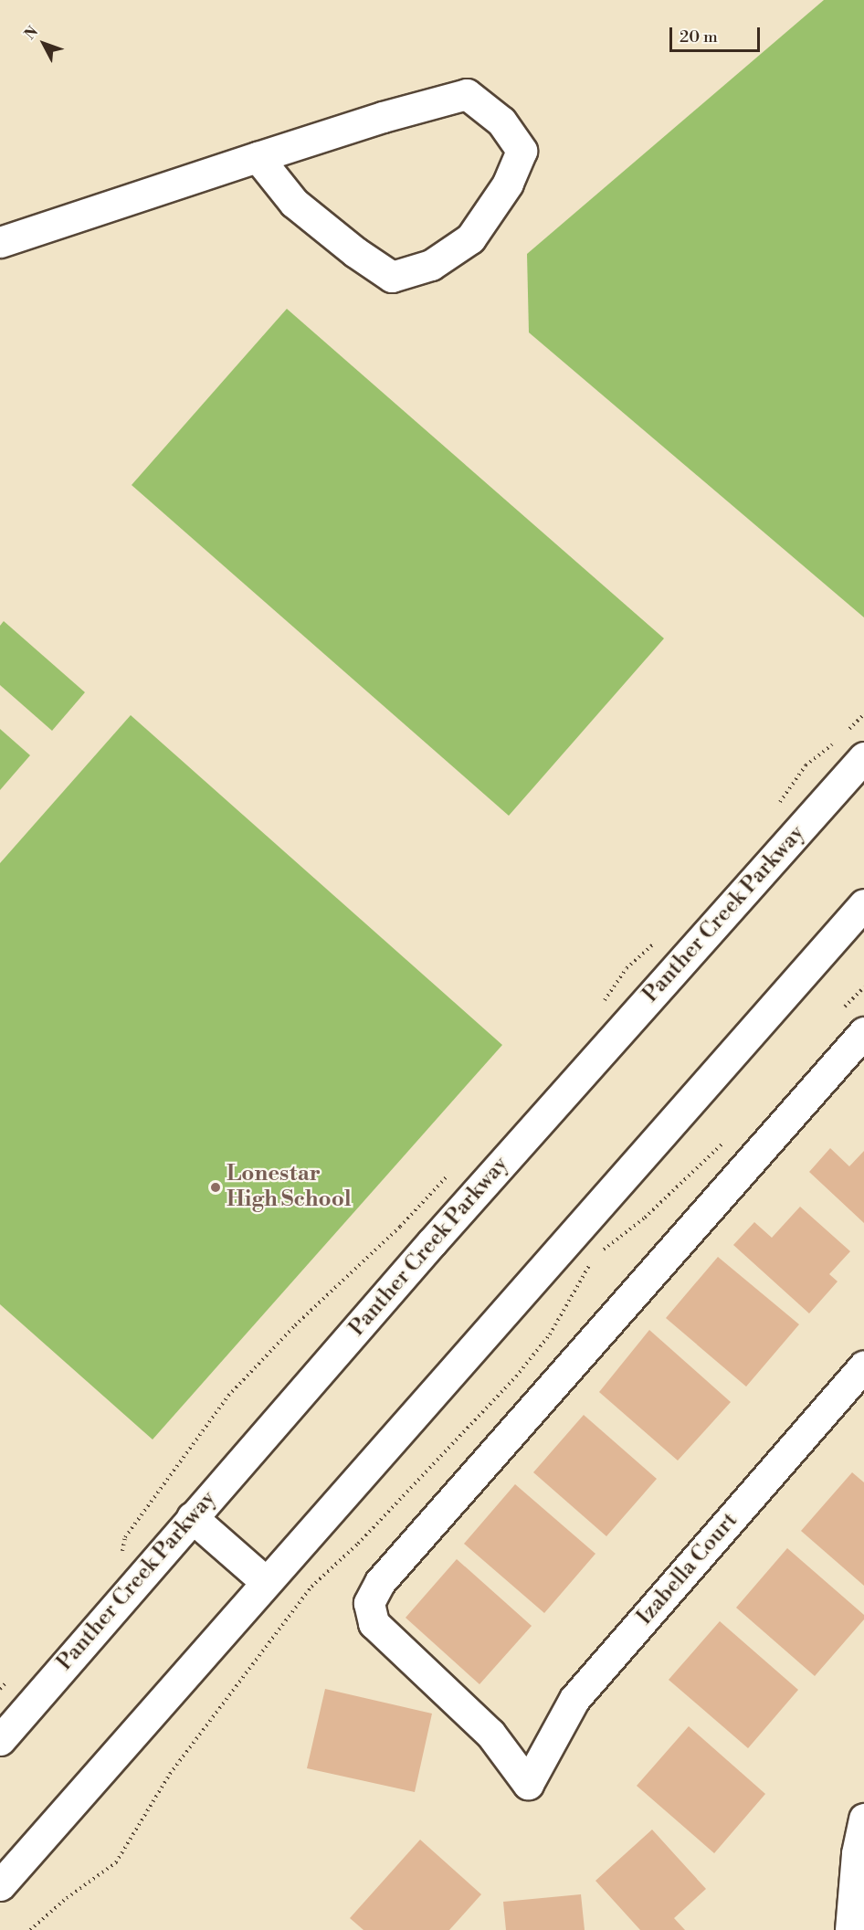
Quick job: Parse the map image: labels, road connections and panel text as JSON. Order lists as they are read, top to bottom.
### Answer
{
  "streets": {
    "main road": ["Panther Creek Parkway", "Izabella Court"]
  },
  "places": ["Lonestar High School"],
  "scale_bar": "20 m",
  "north": "top left"
}
